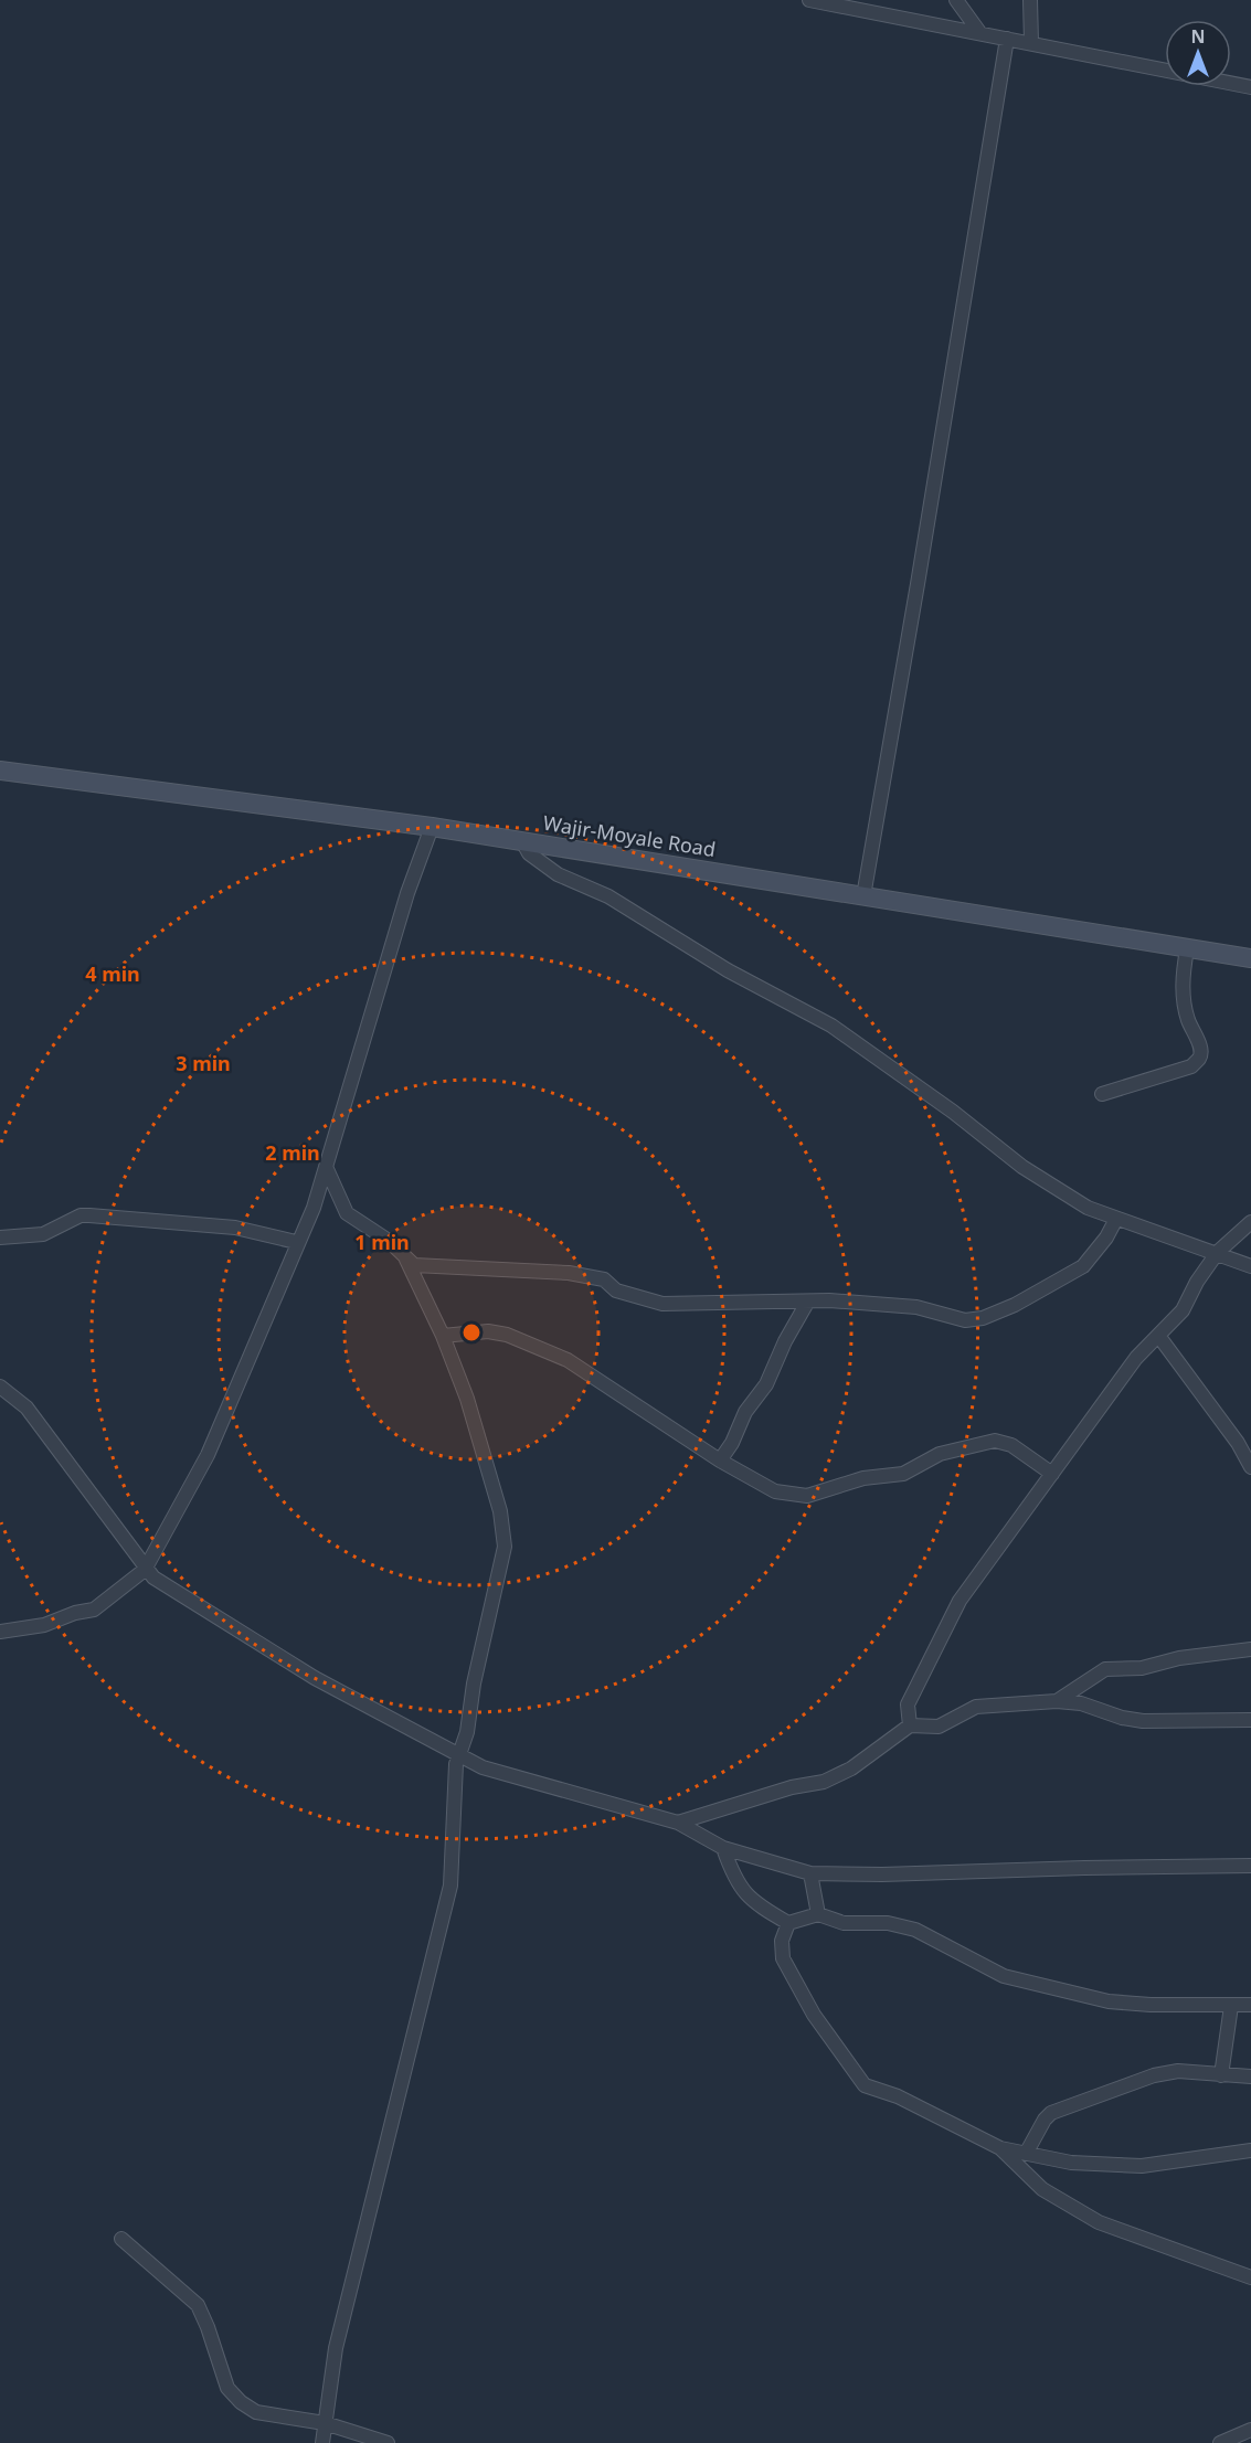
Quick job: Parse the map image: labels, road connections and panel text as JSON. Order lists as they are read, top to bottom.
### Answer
{
  "streets": {
    "main road": ["Wajir-Moyale Road"]
  },
  "north": "top",
  "rings": [
    "4 min",
    "3 min",
    "2 min",
    "1 min"
  ]
}
